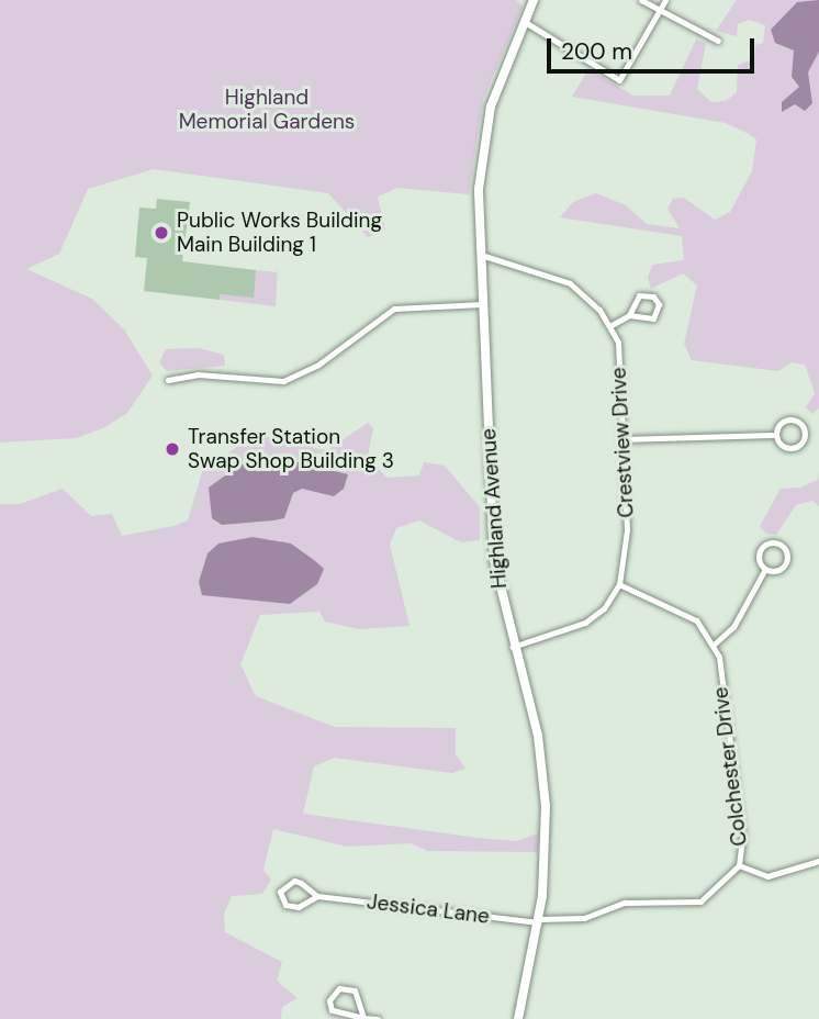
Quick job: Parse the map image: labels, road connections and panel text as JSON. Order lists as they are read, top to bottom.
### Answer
{
  "streets": {
    "street": [
      "Crestview Drive",
      "Highland Avenue",
      "Colchester Drive",
      "Jessica Lane"
    ]
  },
  "crossings": [
    ["Crestview Drive", "Highland Avenue"],
    ["Highland Avenue", "Colchester Drive"],
    ["Highland Avenue", "Jessica Lane"],
    ["Colchester Drive", "Jessica Lane"]
  ],
  "parks": ["Highland Memorial Gardens"],
  "places": ["Public Works Building Main Building 1", "Transfer Station Swap Shop Building 3"],
  "scale_bar": "200 m"
}
